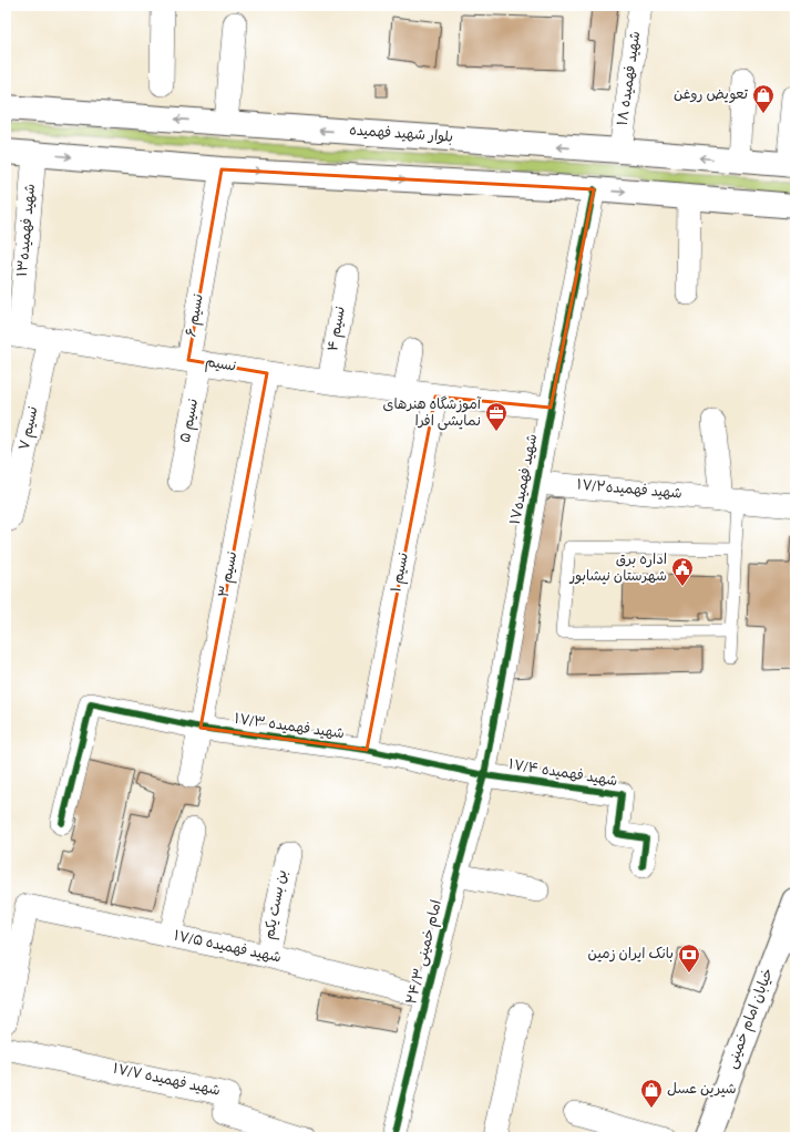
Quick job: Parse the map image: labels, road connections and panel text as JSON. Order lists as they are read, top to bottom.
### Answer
{
  "streets": {
    "main road": ["بلوار شهید فهمیده", "خیابان امام خمینی"],
    "street": [
      "شهید فهمیده ۱۸",
      "شهید فهمیده۱۳",
      "نسیم ۶",
      "نسیم ۴",
      "نسیم",
      "نسیم ۵",
      "نسیم ۷",
      "شهید فهمیده۱۷",
      "شهید فهمیده۱۷/۲",
      "نسیم ۱",
      "نسیم ۳",
      "شهید فهمیده ۱۷/۳",
      "شهید فهمیده ۱۷/۴",
      "بن بست یکم",
      "شهید فهمیده ۱۷/۵",
      "امام خمینی ۲۴/۳",
      "شهید فهمیده ۱۷/۷"
    ]
  },
  "crossings": [
    ["شهید فهمیده ۱۸", "بلوار شهید فهمیده"],
    ["شهید فهمیده۱۳", "نسیم"],
    ["نسیم ۶", "نسیم"],
    ["نسیم ۶", "نسیم ۵"],
    ["نسیم ۴", "نسیم"],
    ["نسیم", "نسیم ۵"],
    ["نسیم", "نسیم ۷"],
    ["نسیم", "شهید فهمیده۱۷"],
    ["نسیم", "نسیم ۱"],
    ["نسیم", "نسیم ۳"],
    ["شهید فهمیده۱۷", "شهید فهمیده۱۷/۲"],
    ["شهید فهمیده۱۷", "شهید فهمیده ۱۷/۳"],
    ["شهید فهمیده۱۷", "شهید فهمیده ۱۷/۴"],
    ["شهید فهمیده۱۷", "امام خمینی ۲۴/۳"],
    ["نسیم ۱", "شهید فهمیده ۱۷/۳"],
    ["نسیم ۳", "شهید فهمیده ۱۷/۳"],
    ["شهید فهمیده ۱۷/۳", "شهید فهمیده ۱۷/۴"],
    ["شهید فهمیده ۱۷/۳", "امام خمینی ۲۴/۳"],
    ["شهید فهمیده ۱۷/۴", "امام خمینی ۲۴/۳"],
    ["بن بست یکم", "شهید فهمیده ۱۷/۵"],
    ["شهید فهمیده ۱۷/۵", "امام خمینی ۲۴/۳"]
  ],
  "places": {
    "shop": ["تعویض روغن", "شیرین عسل"],
    "office": ["آموزشگاه هنرهای نمایشی افرا"],
    "public building": ["اداره برق شهرستان نیشابور"],
    "bank": ["بانک ایران زمین"]
  }
}
